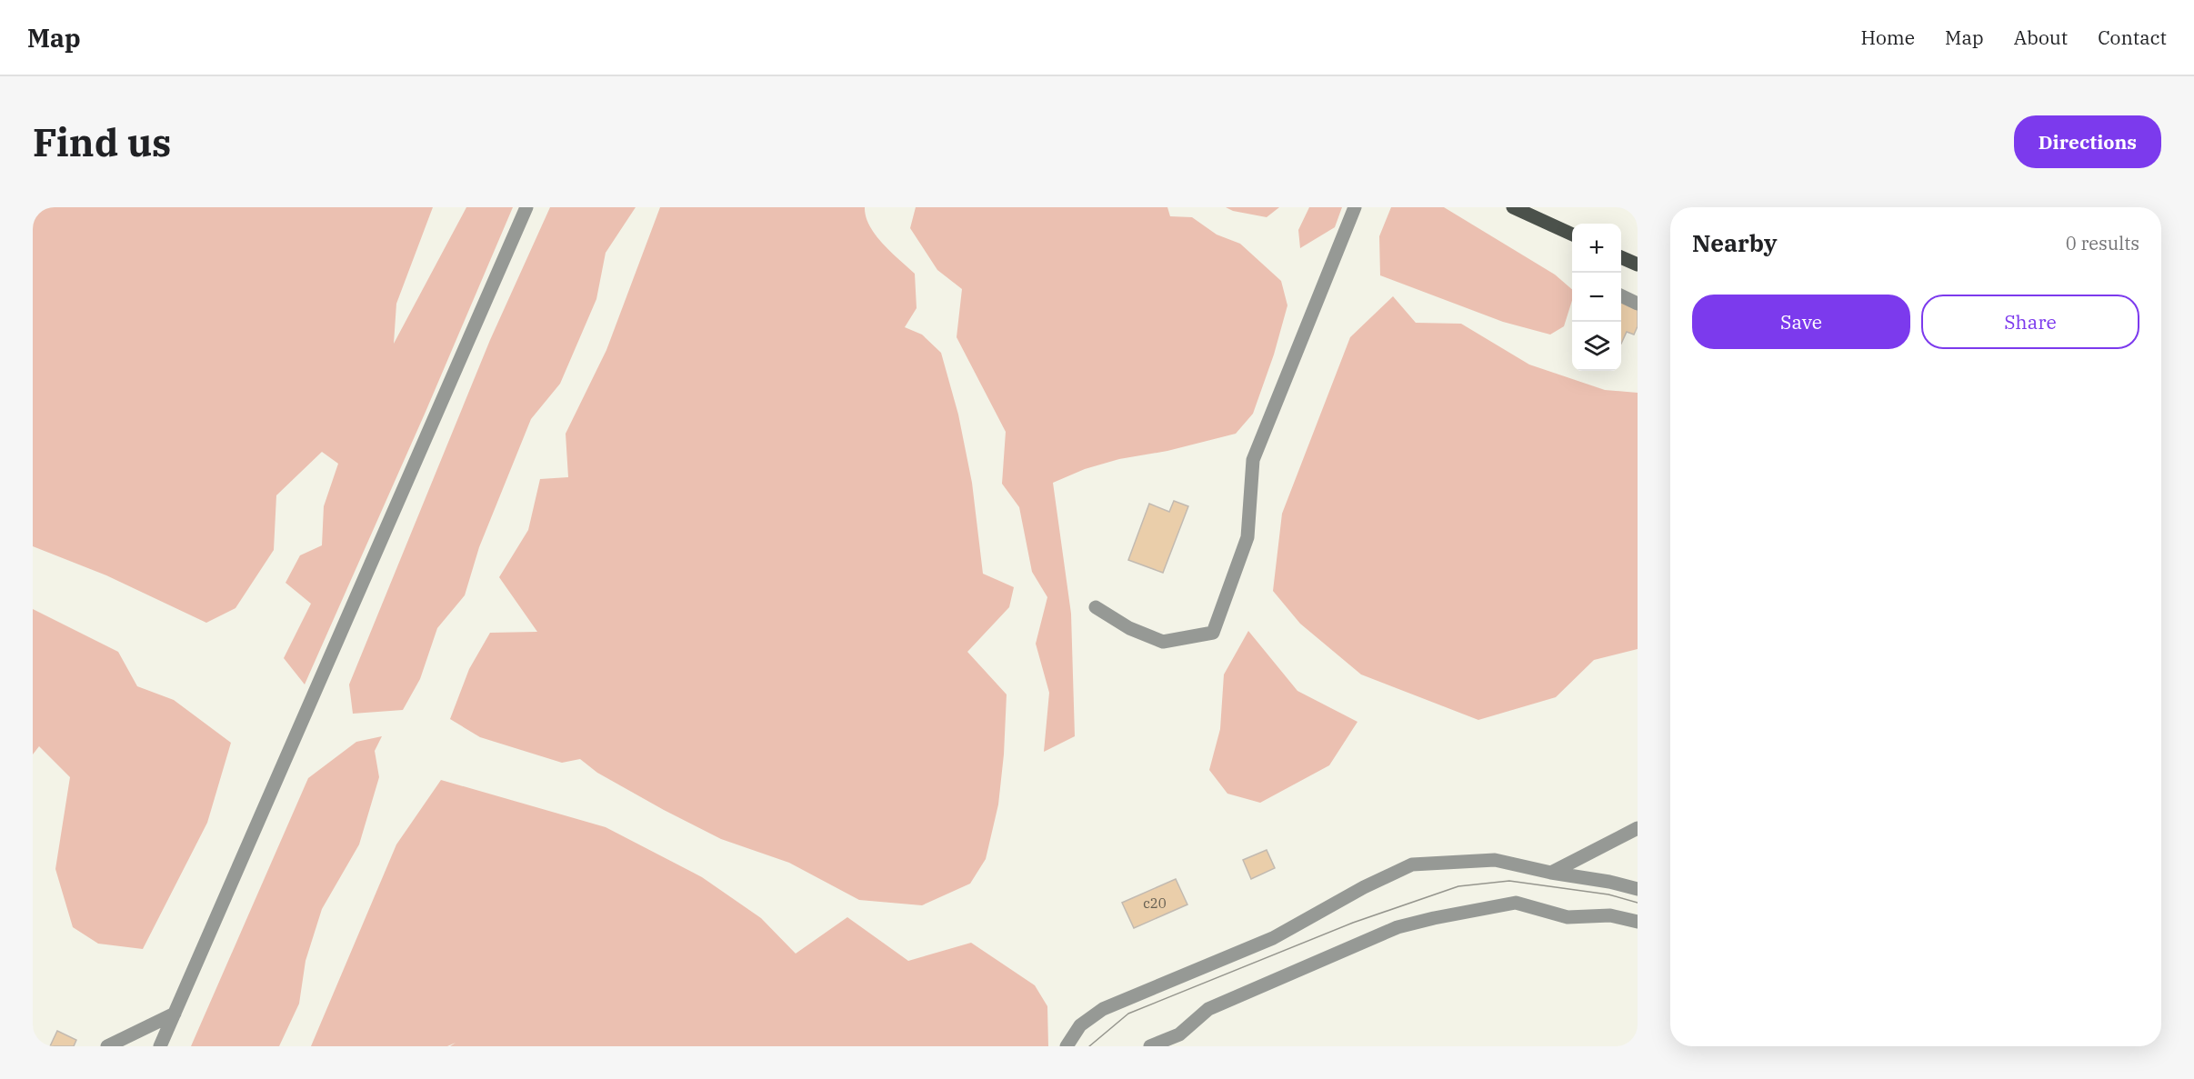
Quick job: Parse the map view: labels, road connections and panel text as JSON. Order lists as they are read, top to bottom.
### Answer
{
  "house_numbers": ["с20"],
  "page": {
    "header": "Map",
    "nav": [
      "Home",
      "Map",
      "About",
      "Contact"
    ],
    "buttons": [
      "Directions",
      ["Save", "Share"]
    ],
    "title": "Find us",
    "heading": ["Nearby", "0 results"],
    "map_buttons": ["+", "−"]
  }
}
